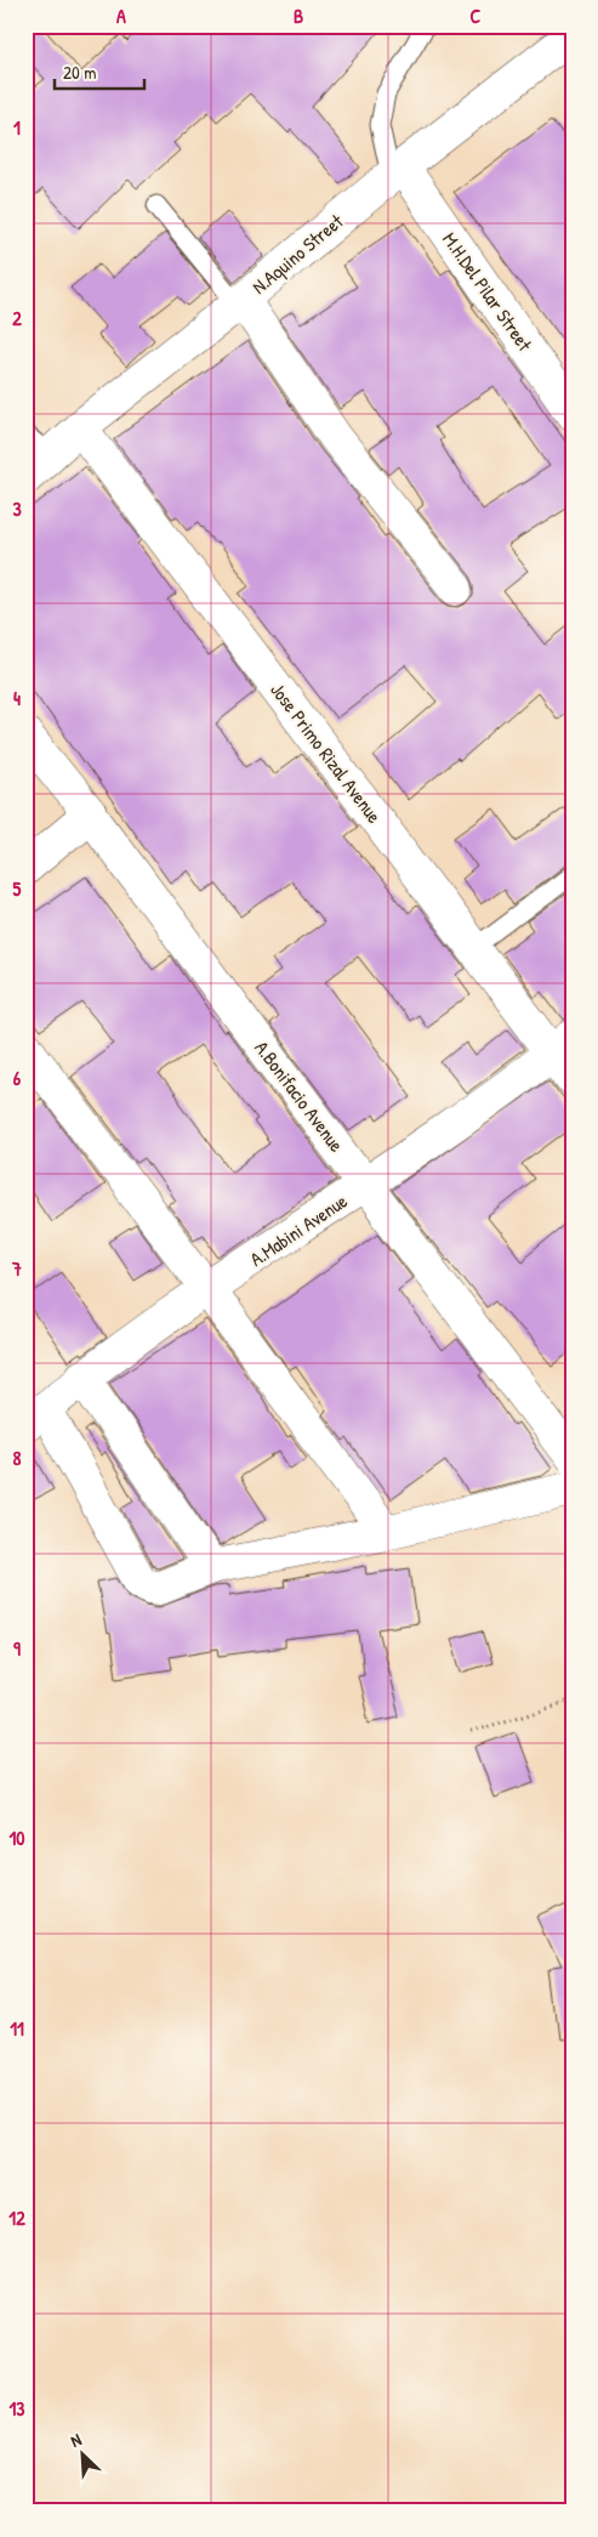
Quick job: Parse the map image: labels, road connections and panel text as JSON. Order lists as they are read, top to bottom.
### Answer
{
  "streets": {
    "street": [
      "N.Aquino Street",
      "M.H.Del Pilar Street",
      "Jose Primo Rizal Avenue",
      "A.Bonifacio Avenue",
      "A.Mabini Avenue"
    ]
  },
  "crossings": [
    ["N.Aquino Street", "M.H.Del Pilar Street"],
    ["N.Aquino Street", "Jose Primo Rizal Avenue"],
    ["Jose Primo Rizal Avenue", "A.Mabini Avenue"],
    ["A.Bonifacio Avenue", "A.Mabini Avenue"]
  ],
  "scale_bar": "20 m",
  "north": "top left",
  "grid": {
    "columns": ["A", "B", "C"],
    "rows": [
      "1",
      "2",
      "3",
      "4",
      "5",
      "6",
      "7",
      "8",
      "9",
      "10",
      "11",
      "12",
      "13"
    ]
  }
}
